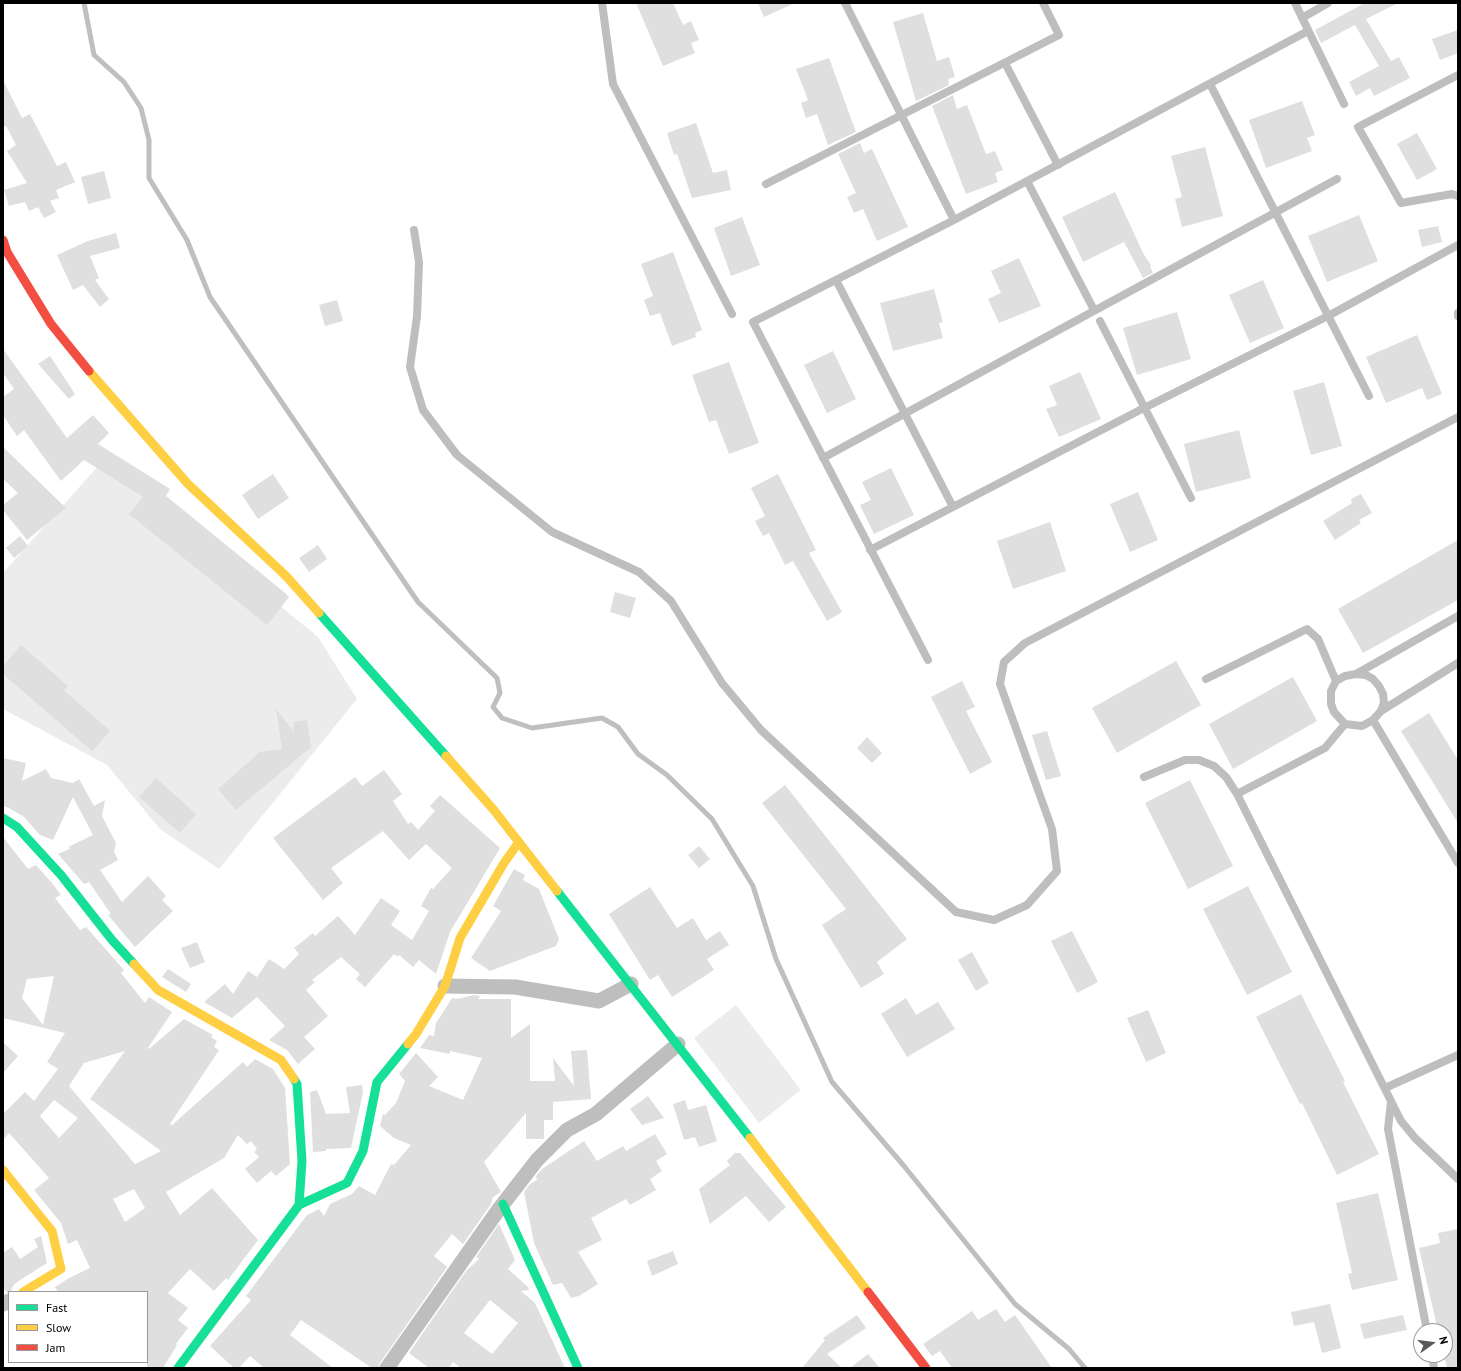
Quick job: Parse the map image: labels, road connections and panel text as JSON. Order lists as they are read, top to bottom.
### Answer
{
  "legend": ["Fast", "Slow", "Jam"],
  "north": "right"
}
